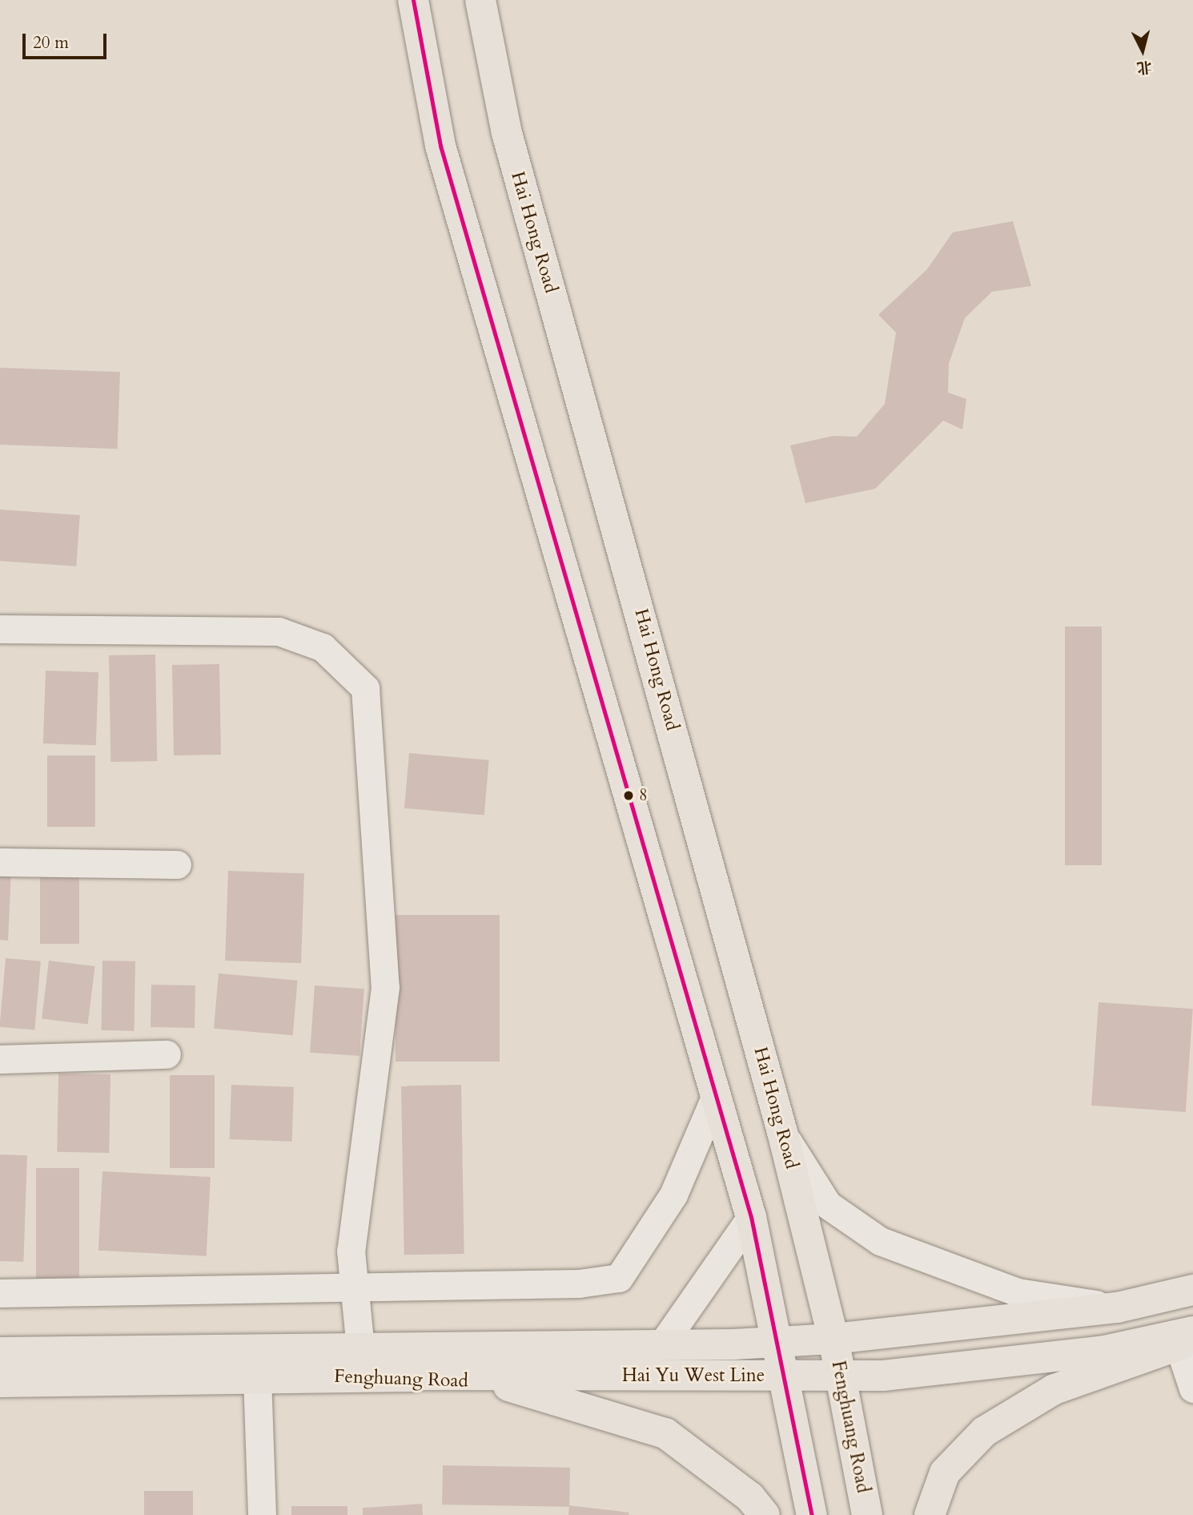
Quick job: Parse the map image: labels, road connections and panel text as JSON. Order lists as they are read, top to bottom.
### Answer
{
  "streets": {
    "main road": ["Hai Hong Road", "Hai Yu West Line", "Fenghuang Road"]
  },
  "crossings": [
    ["Hai Hong Road", "Hai Yu West Line"],
    ["Hai Hong Road", "Fenghuang Road"],
    ["Hai Yu West Line", "Fenghuang Road"]
  ],
  "places": ["8"],
  "scale_bar": "20 m",
  "north": "bottom"
}
